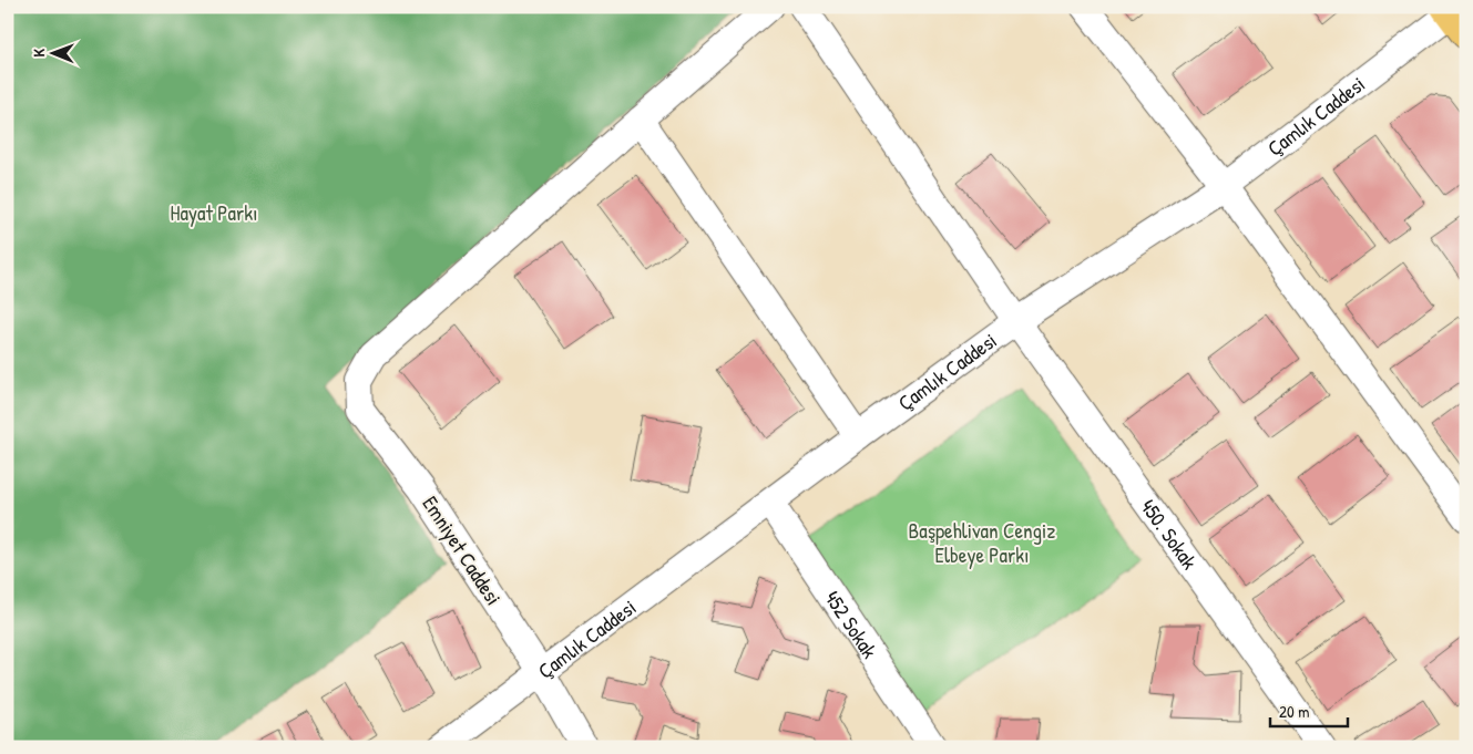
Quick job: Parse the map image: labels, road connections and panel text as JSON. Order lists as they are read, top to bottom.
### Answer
{
  "streets": {
    "street": [
      "Çamlık Caddesi",
      "450. Sokak",
      "Emniyet Caddesi",
      "452 Sokak"
    ]
  },
  "crossings": [
    ["Çamlık Caddesi", "450. Sokak"],
    ["Çamlık Caddesi", "Emniyet Caddesi"],
    ["Çamlık Caddesi", "452 Sokak"]
  ],
  "parks": ["Hayat Parkı", "Başpehlivan Cengiz Elbeye Parkı"],
  "scale_bar": "20 m",
  "north": "left"
}
